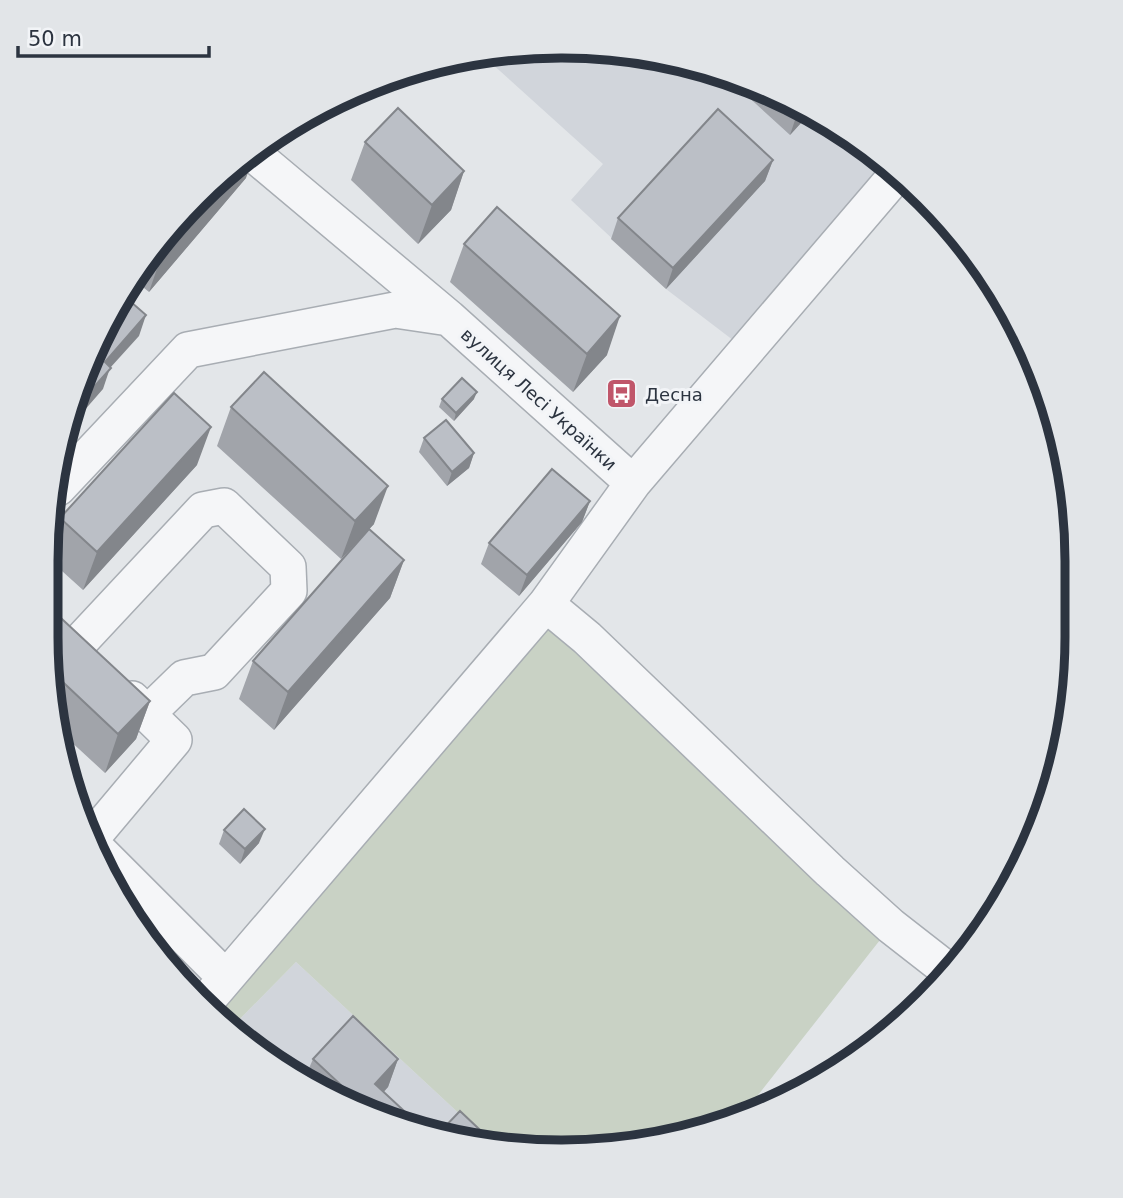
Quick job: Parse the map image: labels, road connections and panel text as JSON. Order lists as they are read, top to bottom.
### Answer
{
  "streets": {
    "street": ["вулиця Лесі Українки"]
  },
  "places": {
    "bus stop": ["Десна"]
  },
  "scale_bar": "50 m"
}
